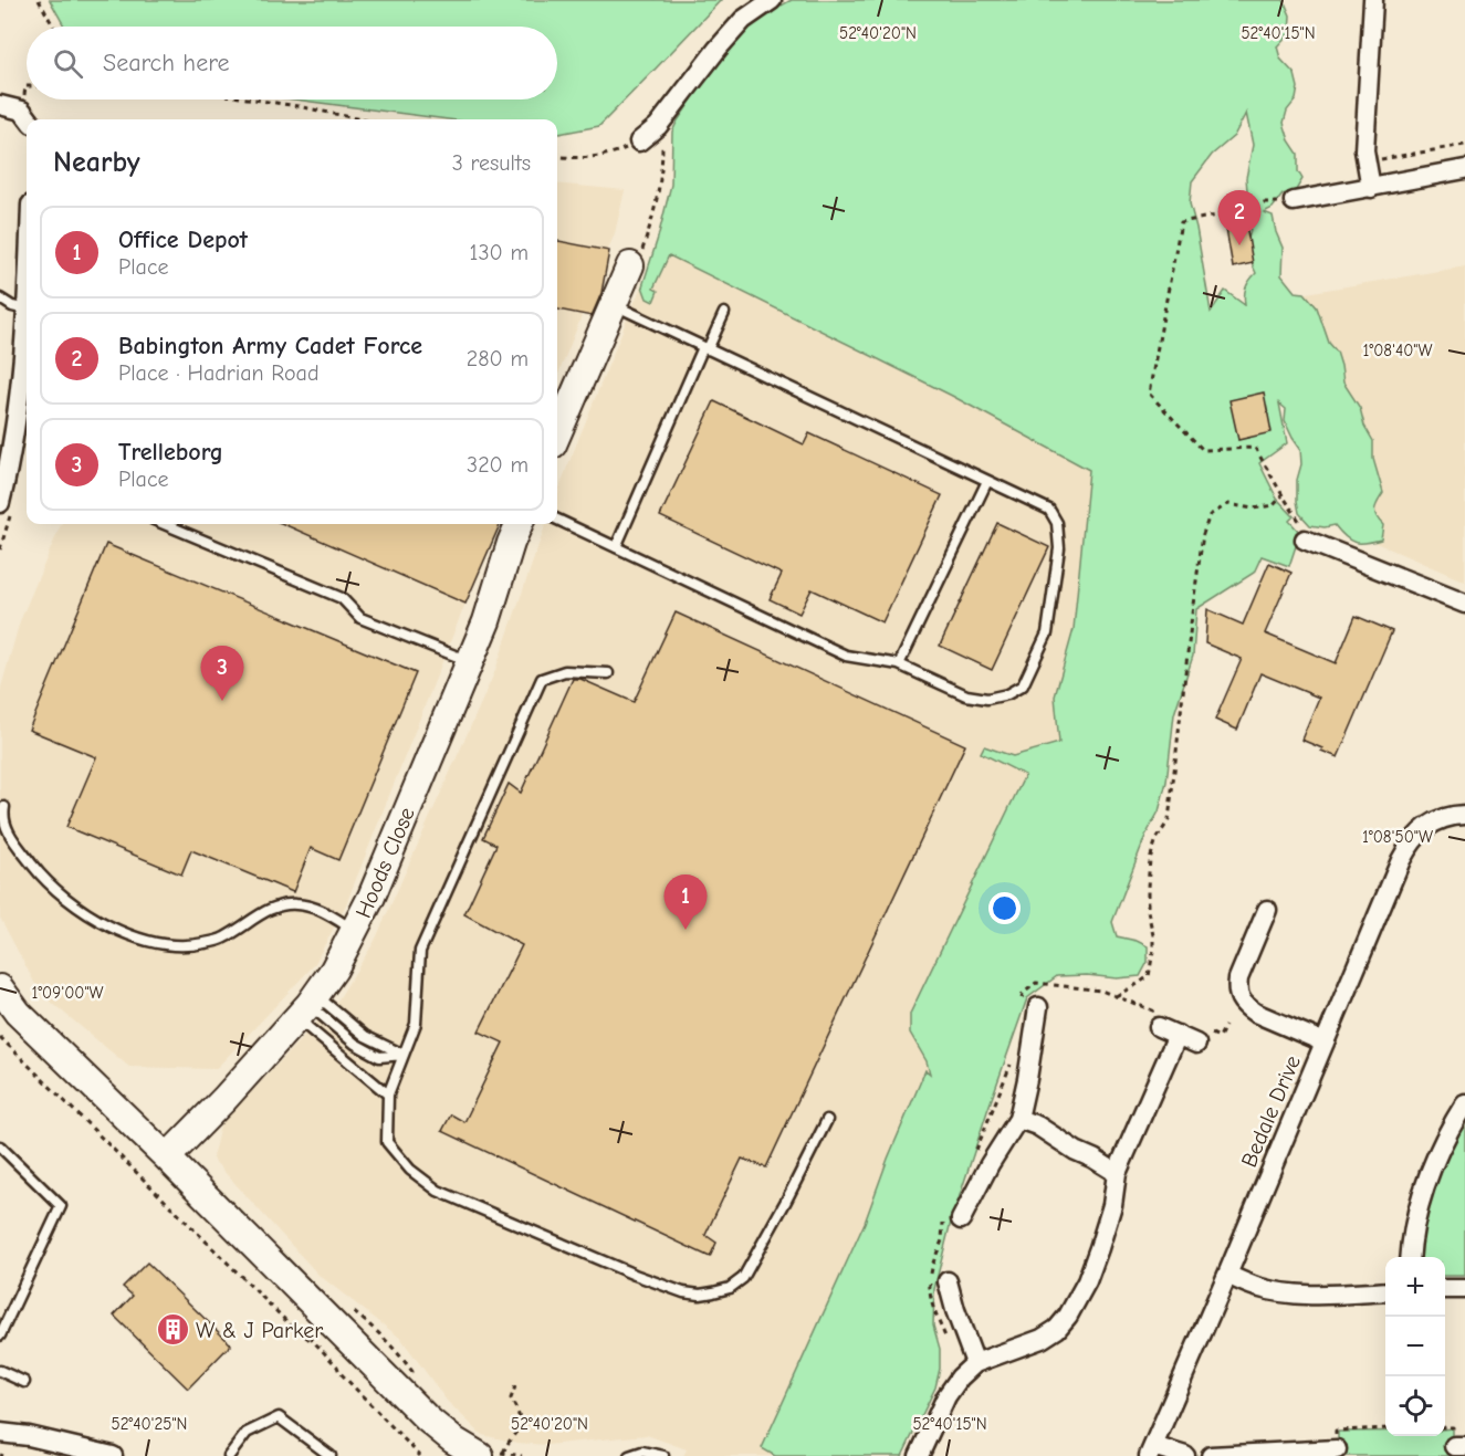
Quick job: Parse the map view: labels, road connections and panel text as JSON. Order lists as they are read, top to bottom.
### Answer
{
  "streets": {
    "street": ["Hoods Close", "Bedale Drive"]
  },
  "places": {
    "building": ["W & J Parker"]
  },
  "page": {
    "search": "Search here",
    "heading": ["Nearby", "3 results"],
    "pins": ["2", "3", "1"],
    "list": [
      {
        "mark": "1",
        "name": "Office Depot",
        "note": "Place",
        "value": "130 m"
      },
      {
        "mark": "2",
        "name": "Babington Army Cadet Force",
        "note": "Place · Hadrian Road",
        "value": "280 m"
      },
      {
        "mark": "3",
        "name": "Trelleborg",
        "note": "Place",
        "value": "320 m"
      }
    ],
    "map_buttons": ["+", "−"]
  },
  "coordinates": [
    "52°40'20\"N",
    "52°40'15\"N",
    "1°08'40\"W",
    "1°08'50\"W",
    "1°09'00\"W",
    "52°40'25\"N"
  ]
}
